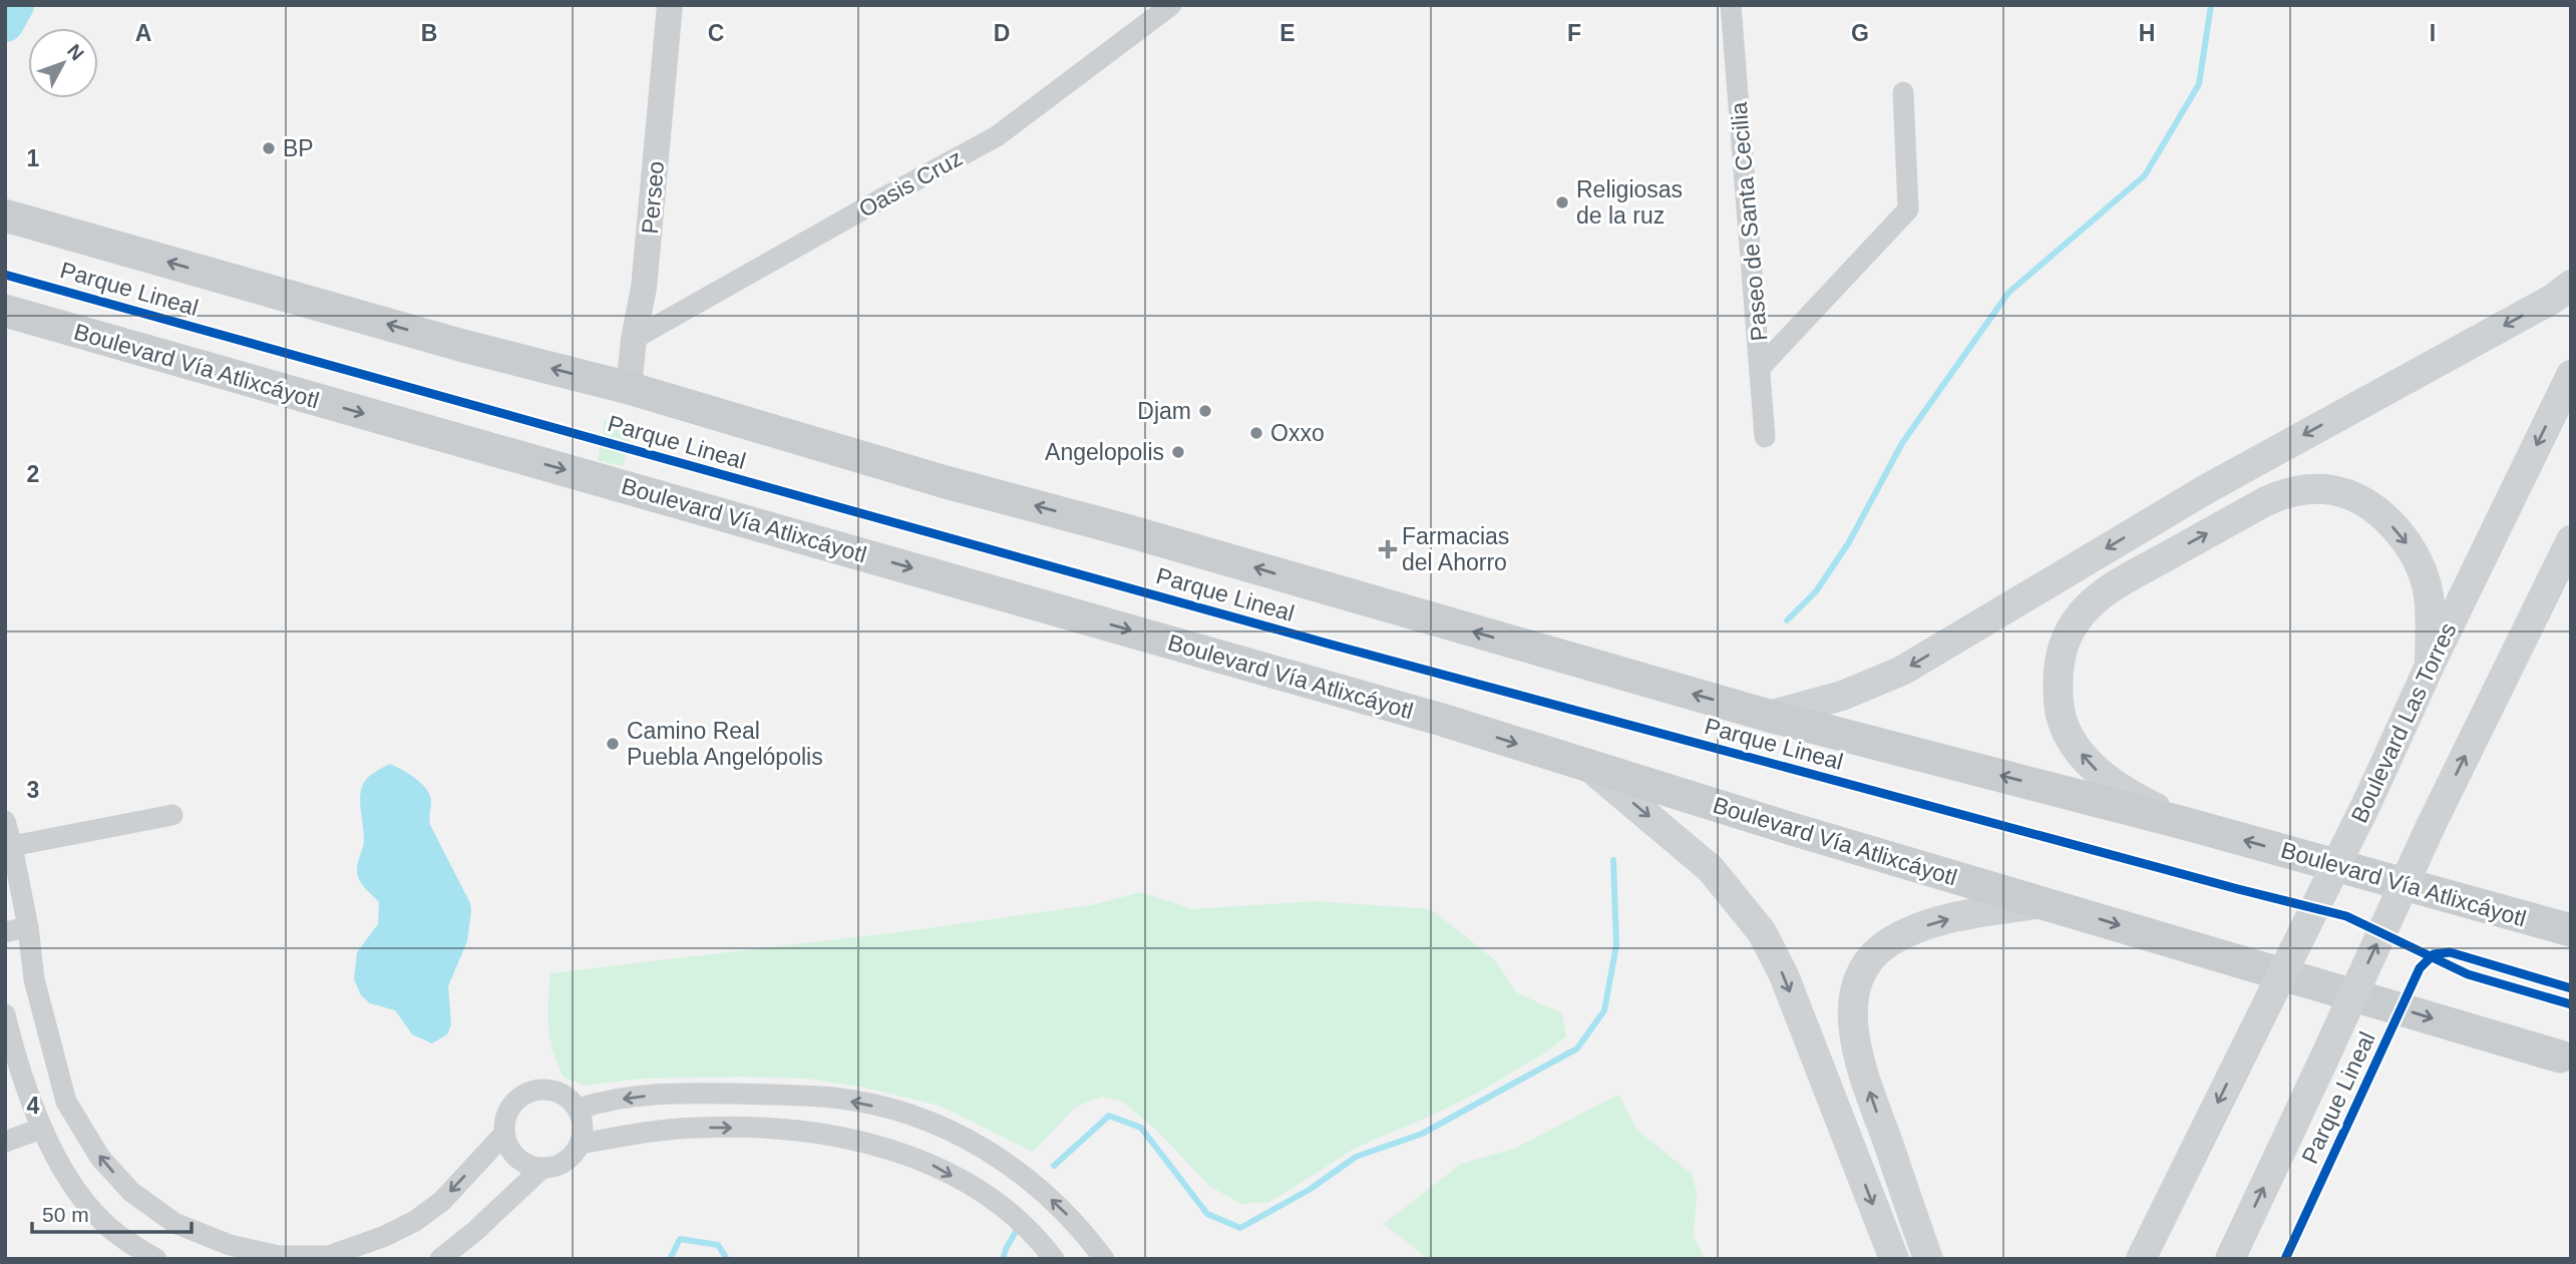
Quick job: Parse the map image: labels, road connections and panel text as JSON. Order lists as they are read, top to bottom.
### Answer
{
  "streets": {
    "main road": ["Boulevard Vía Atlixcáyotl", "Boulevard Las Torres"],
    "street": ["Oasis Cruz", "Perseo", "Paseo de Santa Cecilia"],
    "cycle path": ["Parque Lineal"]
  },
  "crossings": [
    ["Oasis Cruz", "Perseo"],
    ["Perseo", "Boulevard Vía Atlixcáyotl"]
  ],
  "places": {
    "other": [
      "BP",
      "Religiosas de la ruz",
      "Djam",
      "Oxxo",
      "Angelopolis",
      "Camino Real Puebla Angelópolis"
    ],
    "health": ["Farmacias del Ahorro"]
  },
  "scale_bar": "50 m",
  "north": "top right",
  "grid": {
    "columns": [
      "A",
      "B",
      "C",
      "D",
      "E",
      "F",
      "G",
      "H",
      "I"
    ],
    "rows": [
      "1",
      "2",
      "3",
      "4"
    ]
  }
}
